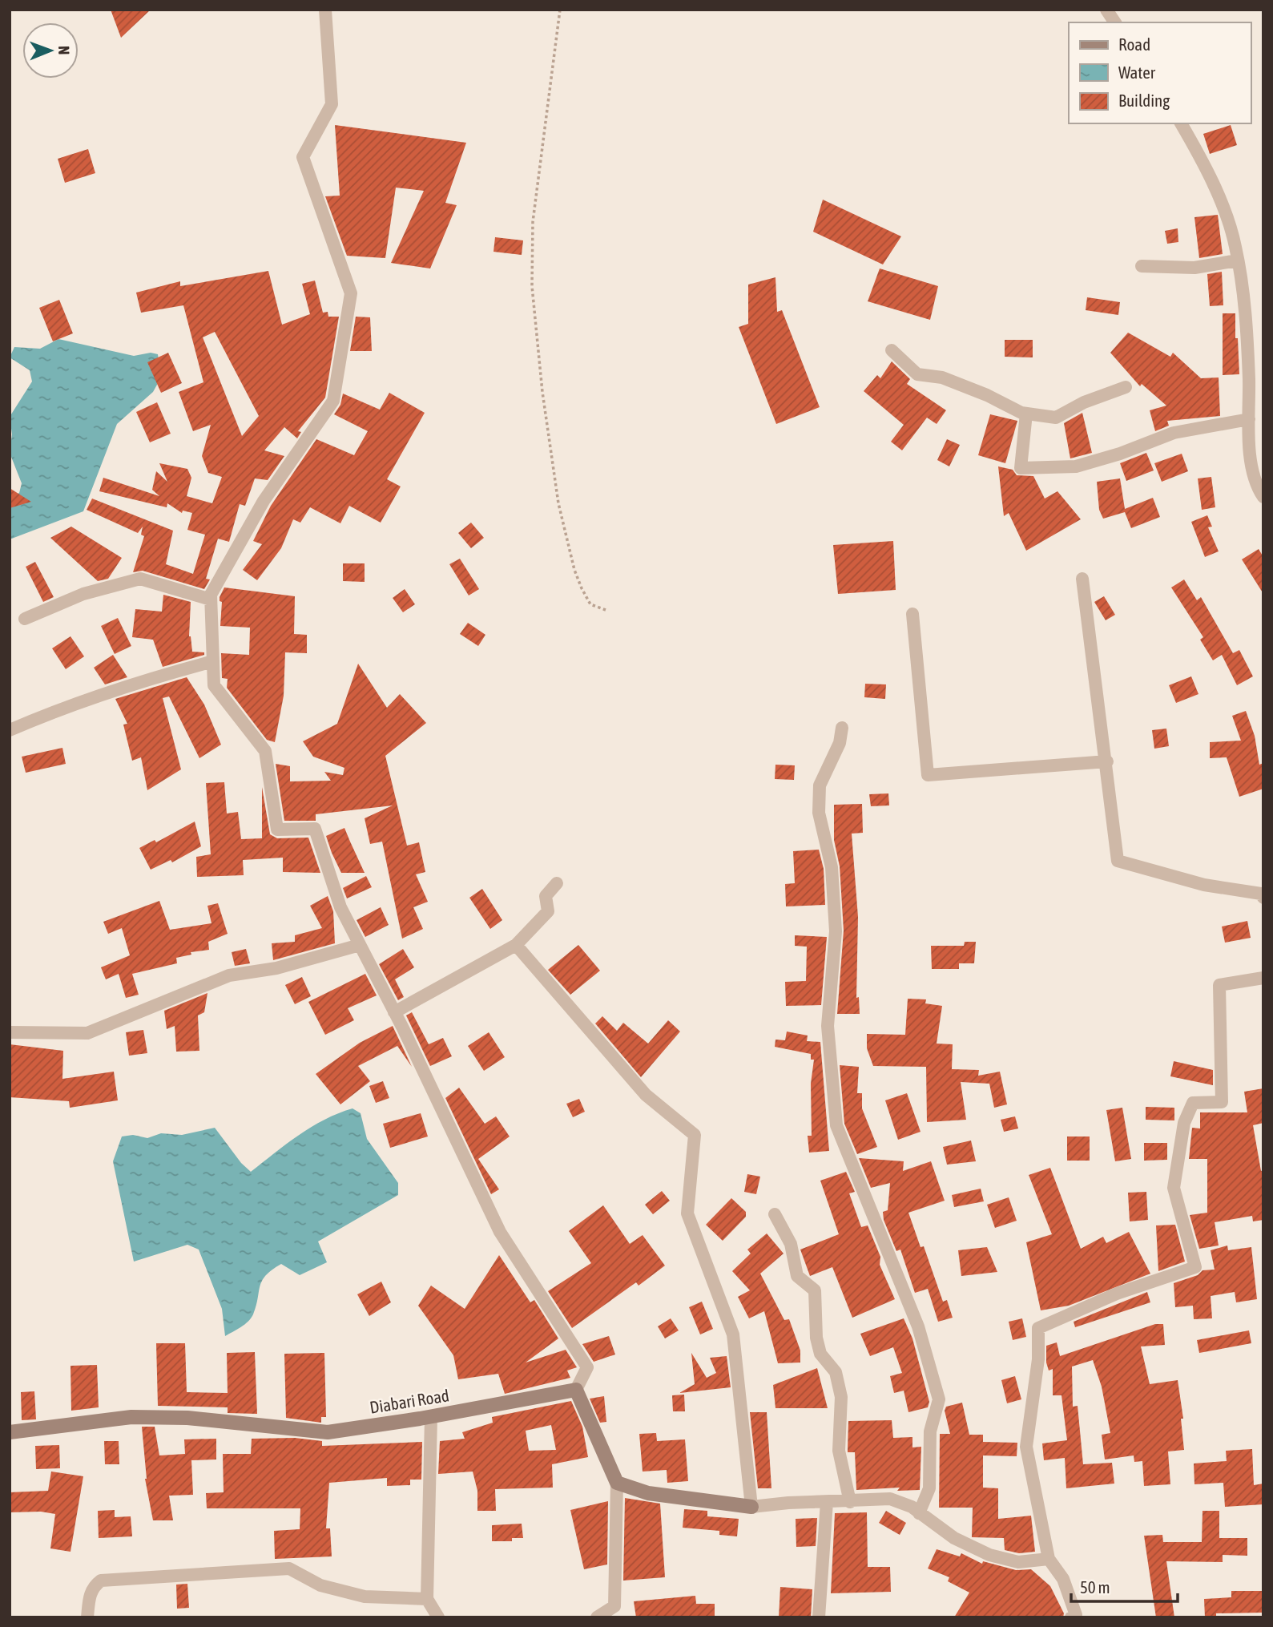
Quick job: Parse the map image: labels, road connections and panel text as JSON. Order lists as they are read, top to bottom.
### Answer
{
  "streets": {
    "street": ["Diabari Road"]
  },
  "legend": ["Road", "Water", "Building"],
  "scale_bar": "50 m",
  "north": "right"
}
